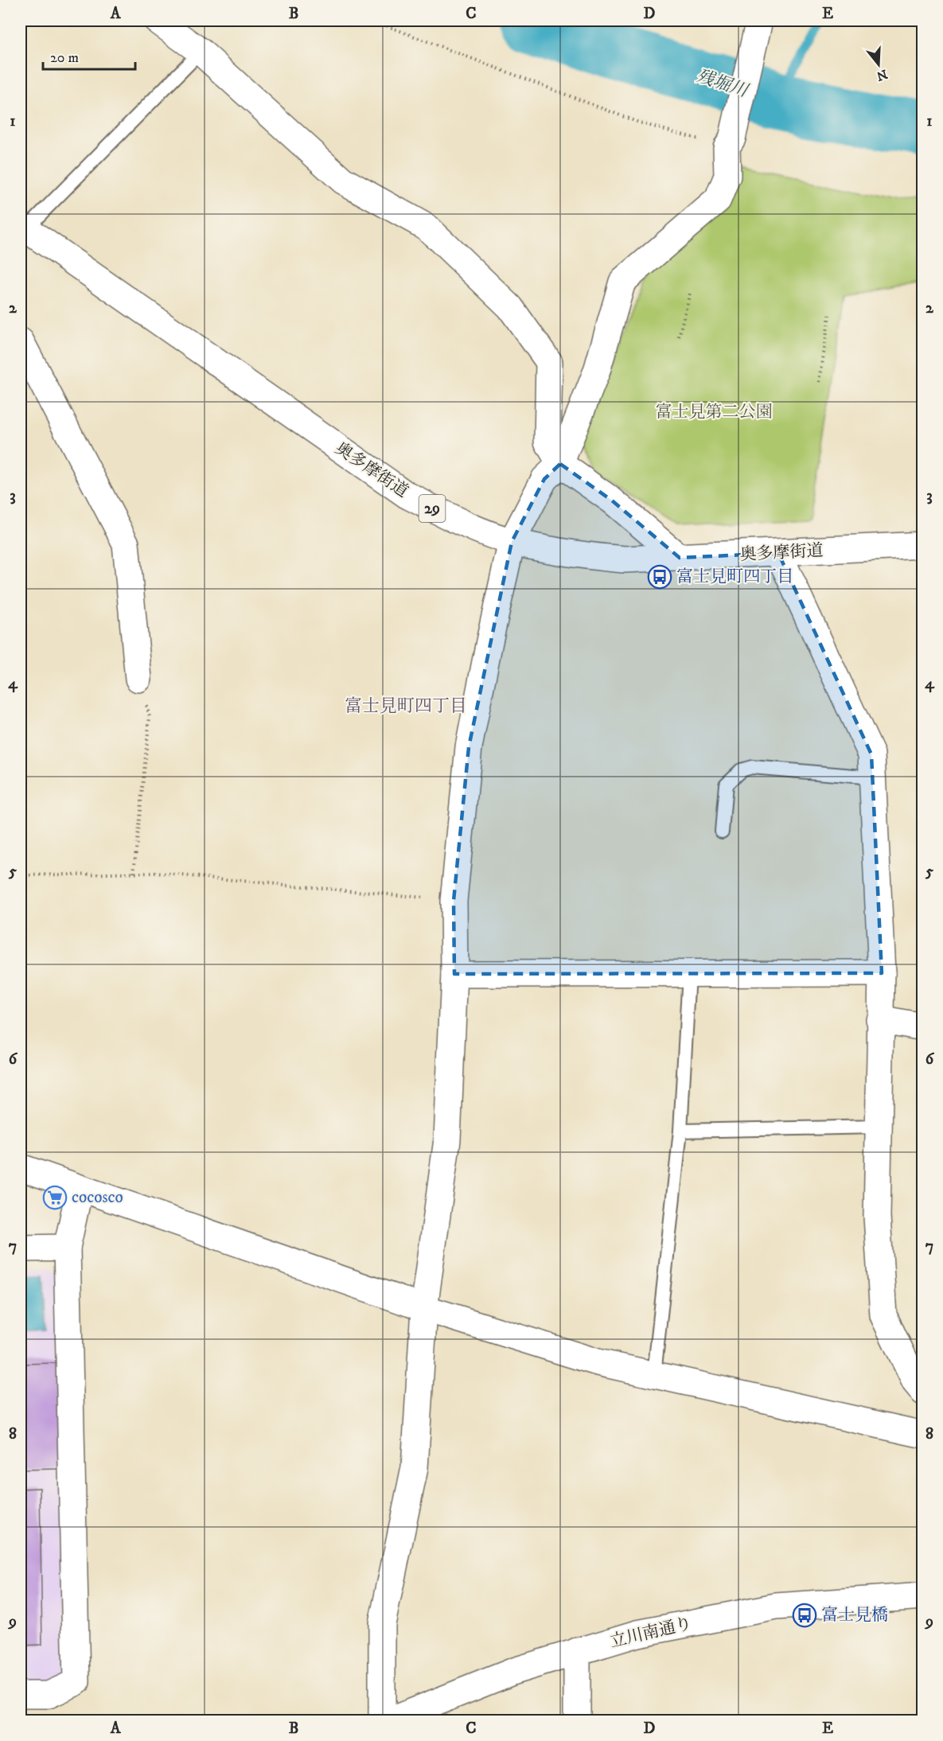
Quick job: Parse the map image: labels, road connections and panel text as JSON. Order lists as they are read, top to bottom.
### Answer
{
  "streets": {
    "street": ["奥多摩街道", "29", "立川南通り"]
  },
  "districts": ["富士見町四丁目"],
  "water": ["残堀川"],
  "parks": ["富士見第二公園"],
  "places": {
    "bus stop": ["富士見町四丁目", "富士見橋"],
    "supermarket": ["cocosco"]
  },
  "scale_bar": "20 m",
  "north": "bottom",
  "grid": {
    "columns": [
      "A",
      "B",
      "C",
      "D",
      "E"
    ],
    "rows": [
      "1",
      "2",
      "3",
      "4",
      "5",
      "6",
      "7",
      "8",
      "9"
    ]
  }
}
